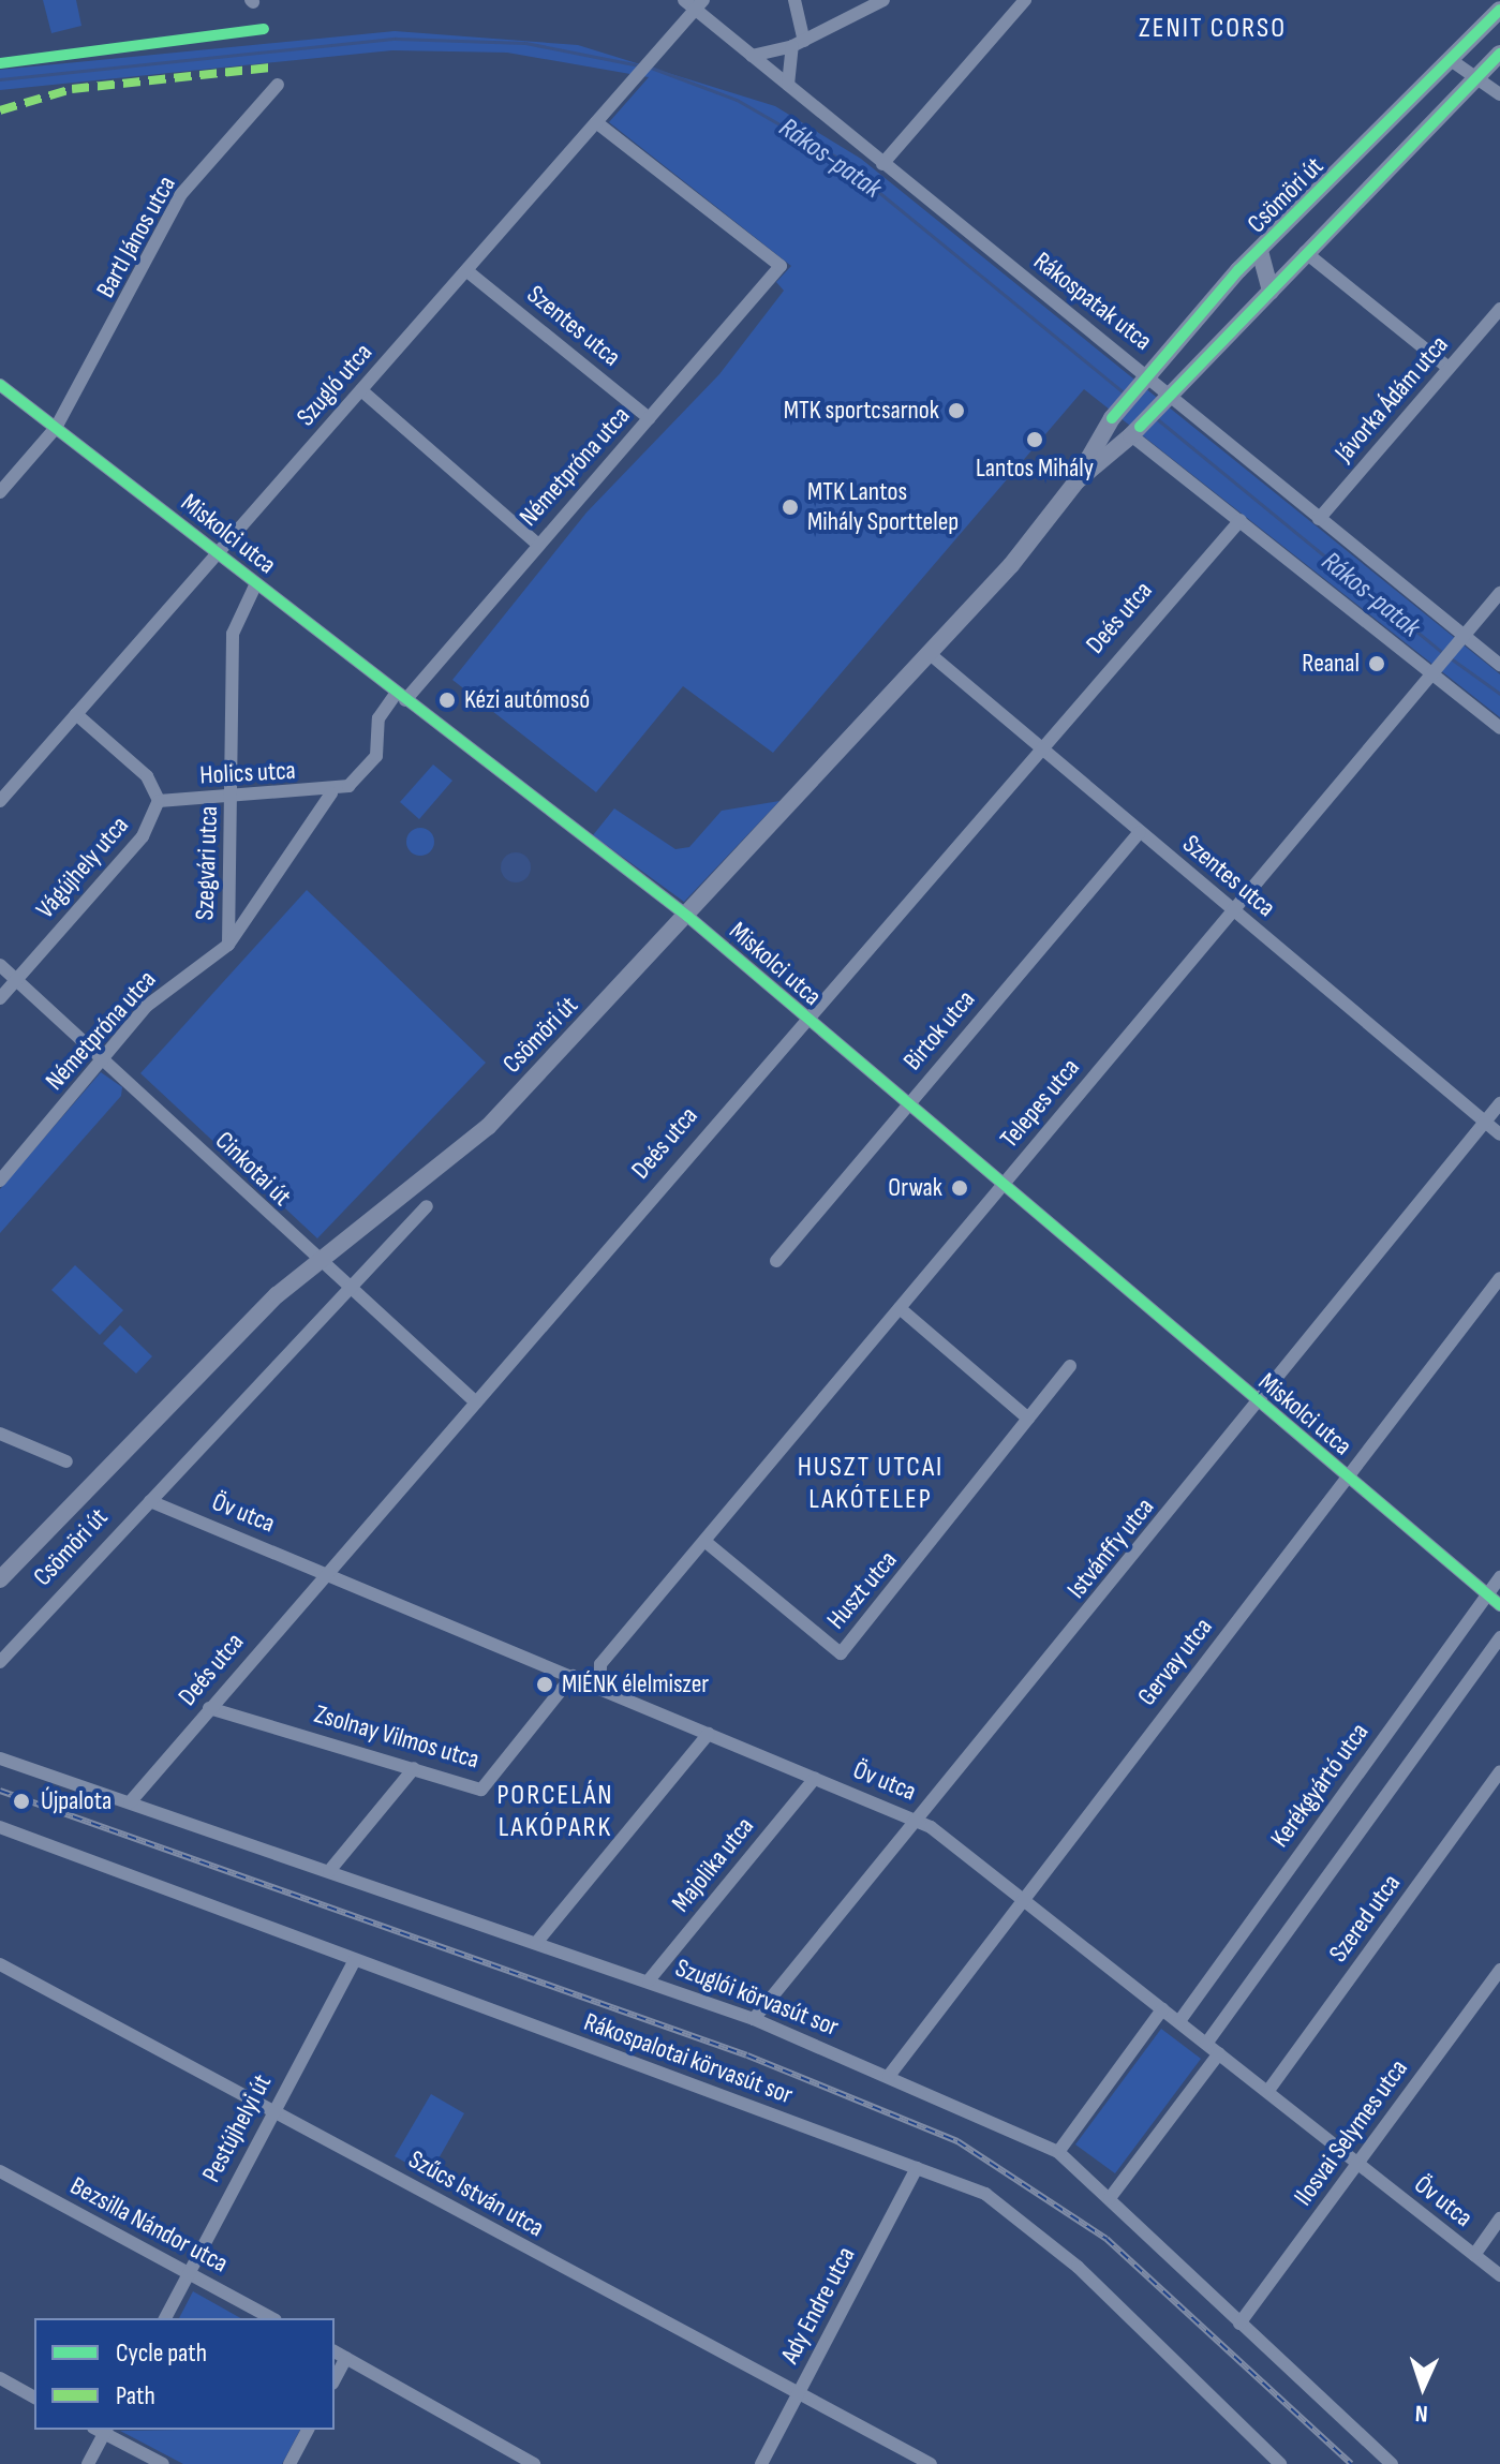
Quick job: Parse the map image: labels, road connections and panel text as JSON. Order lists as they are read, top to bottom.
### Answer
{
  "streets": {
    "main road": ["Csömöri út"],
    "street": [
      "Bartl János utca",
      "Rákospatak utca",
      "Szentes utca",
      "Szugló utca",
      "Jávorka Ádám utca",
      "Németpróna utca",
      "Miskolci utca",
      "Deés utca",
      "Holics utca",
      "Szegvári utca",
      "Vágújhely utca",
      "Birtok utca",
      "Telepes utca",
      "Cinkotai út",
      "Öv utca",
      "Istvánffy utca",
      "Huszt utca",
      "Gervay utca",
      "Zsolnay Vilmos utca",
      "Kerékgyártó utca",
      "Majolika utca",
      "Szered utca",
      "Szuglói körvasút sor",
      "Rákospalotai körvasút sor",
      "Pestújhelyi út",
      "Ilosvai Selymes utca",
      "Szűcs István utca",
      "Bezsilla Nándor utca",
      "Ady Endre utca"
    ]
  },
  "crossings": [
    ["Csömöri út", "Rákospatak utca"],
    ["Csömöri út", "Szentes utca"],
    ["Csömöri út", "Miskolci utca"],
    ["Csömöri út", "Cinkotai út"],
    ["Csömöri út", "Öv utca"],
    ["Bartl János utca", "Miskolci utca"],
    ["Rákospatak utca", "Szugló utca"],
    ["Rákospatak utca", "Jávorka Ádám utca"],
    ["Rákospatak utca", "Telepes utca"],
    ["Szentes utca", "Szugló utca"],
    ["Szentes utca", "Németpróna utca"],
    ["Szentes utca", "Deés utca"],
    ["Szentes utca", "Birtok utca"],
    ["Szentes utca", "Telepes utca"],
    ["Szentes utca", "Istvánffy utca"],
    ["Szugló utca", "Németpróna utca"],
    ["Szugló utca", "Miskolci utca"],
    ["Németpróna utca", "Miskolci utca"],
    ["Németpróna utca", "Holics utca"],
    ["Németpróna utca", "Szegvári utca"],
    ["Németpróna utca", "Cinkotai út"],
    ["Miskolci utca", "Deés utca"],
    ["Miskolci utca", "Holics utca"],
    ["Miskolci utca", "Szegvári utca"],
    ["Miskolci utca", "Birtok utca"],
    ["Miskolci utca", "Telepes utca"],
    ["Miskolci utca", "Istvánffy utca"],
    ["Miskolci utca", "Gervay utca"],
    ["Miskolci utca", "Kerékgyártó utca"],
    ["Deés utca", "Cinkotai út"],
    ["Deés utca", "Öv utca"],
    ["Deés utca", "Zsolnay Vilmos utca"],
    ["Deés utca", "Szuglói körvasút sor"],
    ["Holics utca", "Szegvári utca"],
    ["Holics utca", "Vágújhely utca"],
    ["Vágújhely utca", "Cinkotai út"],
    ["Telepes utca", "Öv utca"],
    ["Telepes utca", "Huszt utca"],
    ["Öv utca", "Istvánffy utca"],
    ["Öv utca", "Gervay utca"],
    ["Öv utca", "Zsolnay Vilmos utca"],
    ["Öv utca", "Kerékgyártó utca"],
    ["Öv utca", "Majolika utca"],
    ["Öv utca", "Szered utca"],
    ["Öv utca", "Ilosvai Selymes utca"],
    ["Istvánffy utca", "Szuglói körvasút sor"],
    ["Gervay utca", "Szuglói körvasút sor"],
    ["Majolika utca", "Szuglói körvasút sor"],
    ["Szuglói körvasút sor", "Ilosvai Selymes utca"],
    ["Rákospalotai körvasút sor", "Pestújhelyi út"],
    ["Rákospalotai körvasút sor", "Ady Endre utca"],
    ["Pestújhelyi út", "Szűcs István utca"],
    ["Pestújhelyi út", "Bezsilla Nándor utca"],
    ["Szűcs István utca", "Ady Endre utca"]
  ],
  "districts": ["ZENIT CORSO", "HUSZT UTCAI LAKÓTELEP", "PORCELÁN LAKÓPARK"],
  "water": ["Rákos-patak"],
  "places": [
    "MTK sportcsarnok",
    "Lantos Mihály",
    "MTK Lantos Mihály Sporttelep",
    "Reanal",
    "Kézi autómosó",
    "Orwak",
    "MIÉNK élelmiszer",
    "Újpalota"
  ],
  "legend": ["Cycle path", "Path"],
  "north": "bottom"
}
